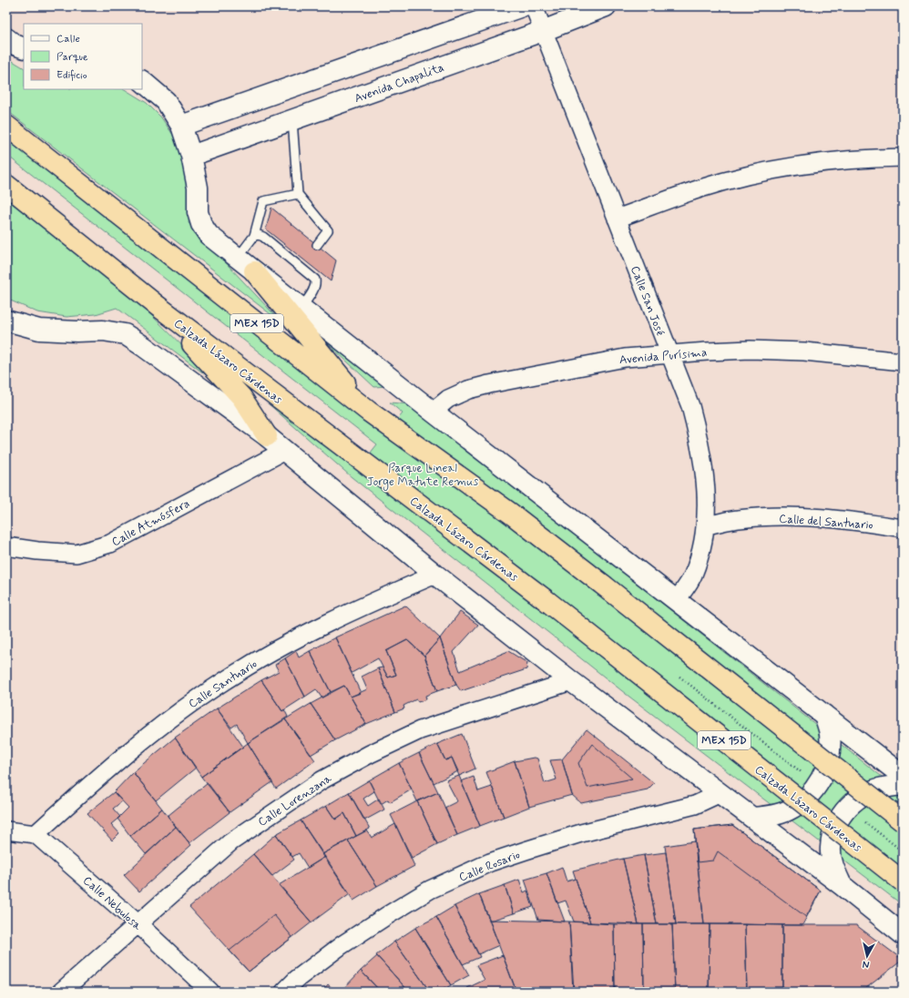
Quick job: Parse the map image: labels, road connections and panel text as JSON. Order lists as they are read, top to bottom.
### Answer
{
  "streets": {
    "highway": ["MEX 15D", "Calzada Lázaro Cárdenas"],
    "street": [
      "Avenida Chapalita",
      "Calle San José",
      "Avenida Purísima",
      "Calle del Santuario",
      "Calle Atmósfera",
      "Calle Santuario",
      "Calle Lorenzana",
      "Calle Rosario",
      "Calle Nebulosa"
    ]
  },
  "crossings": [
    ["Avenida Chapalita", "Calle San José"],
    ["Calle San José", "Avenida Purísima"],
    ["Calle San José", "Calle del Santuario"],
    ["Calle Santuario", "Calle Nebulosa"],
    ["Calle Lorenzana", "Calle Nebulosa"]
  ],
  "parks": ["Parque Lineal Jorge Matute Remus"],
  "legend": ["Calle", "Parque", "Edificio"],
  "north": "bottom"
}
